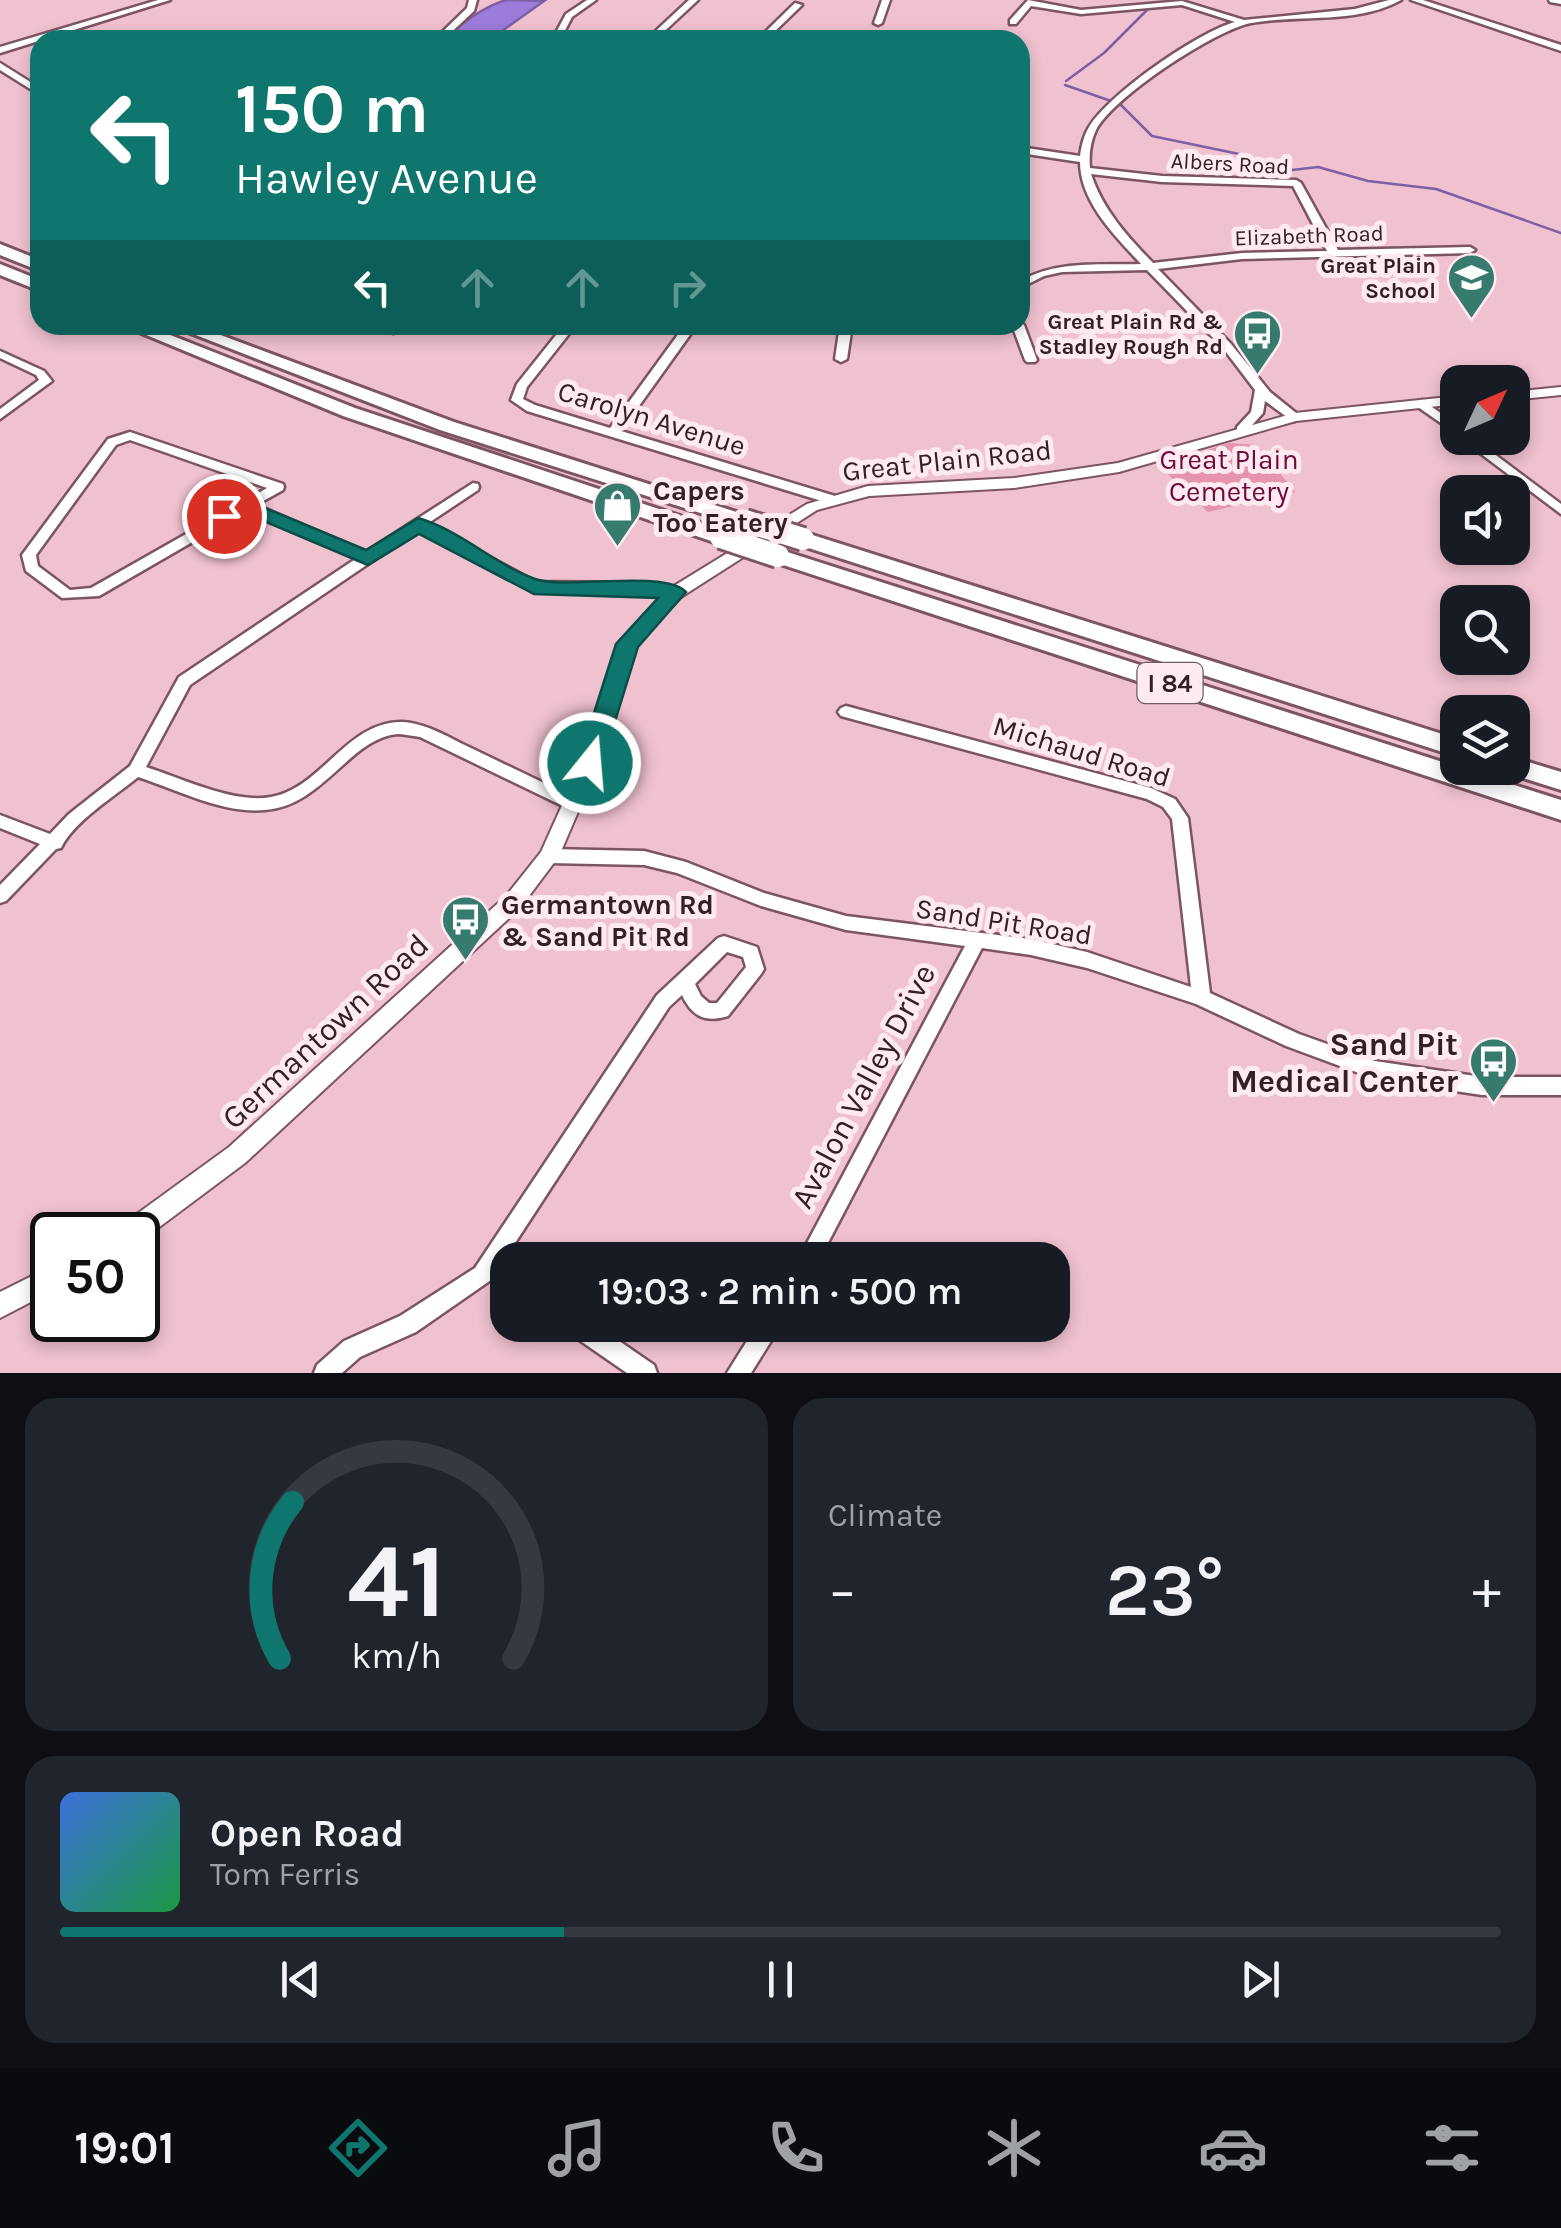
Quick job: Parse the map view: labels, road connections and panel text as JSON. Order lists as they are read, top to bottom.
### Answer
{
  "streets": {
    "highway": ["I 84"],
    "main road": ["Great Plain Road", "Germantown Road"],
    "street": [
      "Albers Road",
      "Elizabeth Road",
      "Carolyn Avenue",
      "Michaud Road",
      "Sand Pit Road",
      "Avalon Valley Drive"
    ]
  },
  "crossings": [
    ["Albers Road", "Elizabeth Road"],
    ["Carolyn Avenue", "Great Plain Road"],
    ["Great Plain Road", "Sand Pit Road"],
    ["Great Plain Road", "Germantown Road"],
    ["Michaud Road", "Sand Pit Road"],
    ["Sand Pit Road", "Germantown Road"],
    ["Sand Pit Road", "Avalon Valley Drive"]
  ],
  "parks": ["Great Plain Cemetery"],
  "places": {
    "school or university": ["Great Plain School"],
    "bus stop": ["Great Plain Rd & Stadley Rough Rd", "Germantown Rd & Sand Pit Rd", "Sand Pit Medical Center"],
    "shop": ["Capers Too Eatery"]
  },
  "north": "top right",
  "page": {
    "turn": ["150 m", "Hawley Avenue"],
    "limit": "50",
    "trip": "19:03 · 2 min · 500 m",
    "tile": "Climate",
    "heat": ["−", "23°", "+"],
    "song": ["Open Road", "Tom Ferris"],
    "tabs": "19:01",
    "gauge": ["41", "km/h"]
  }
}
